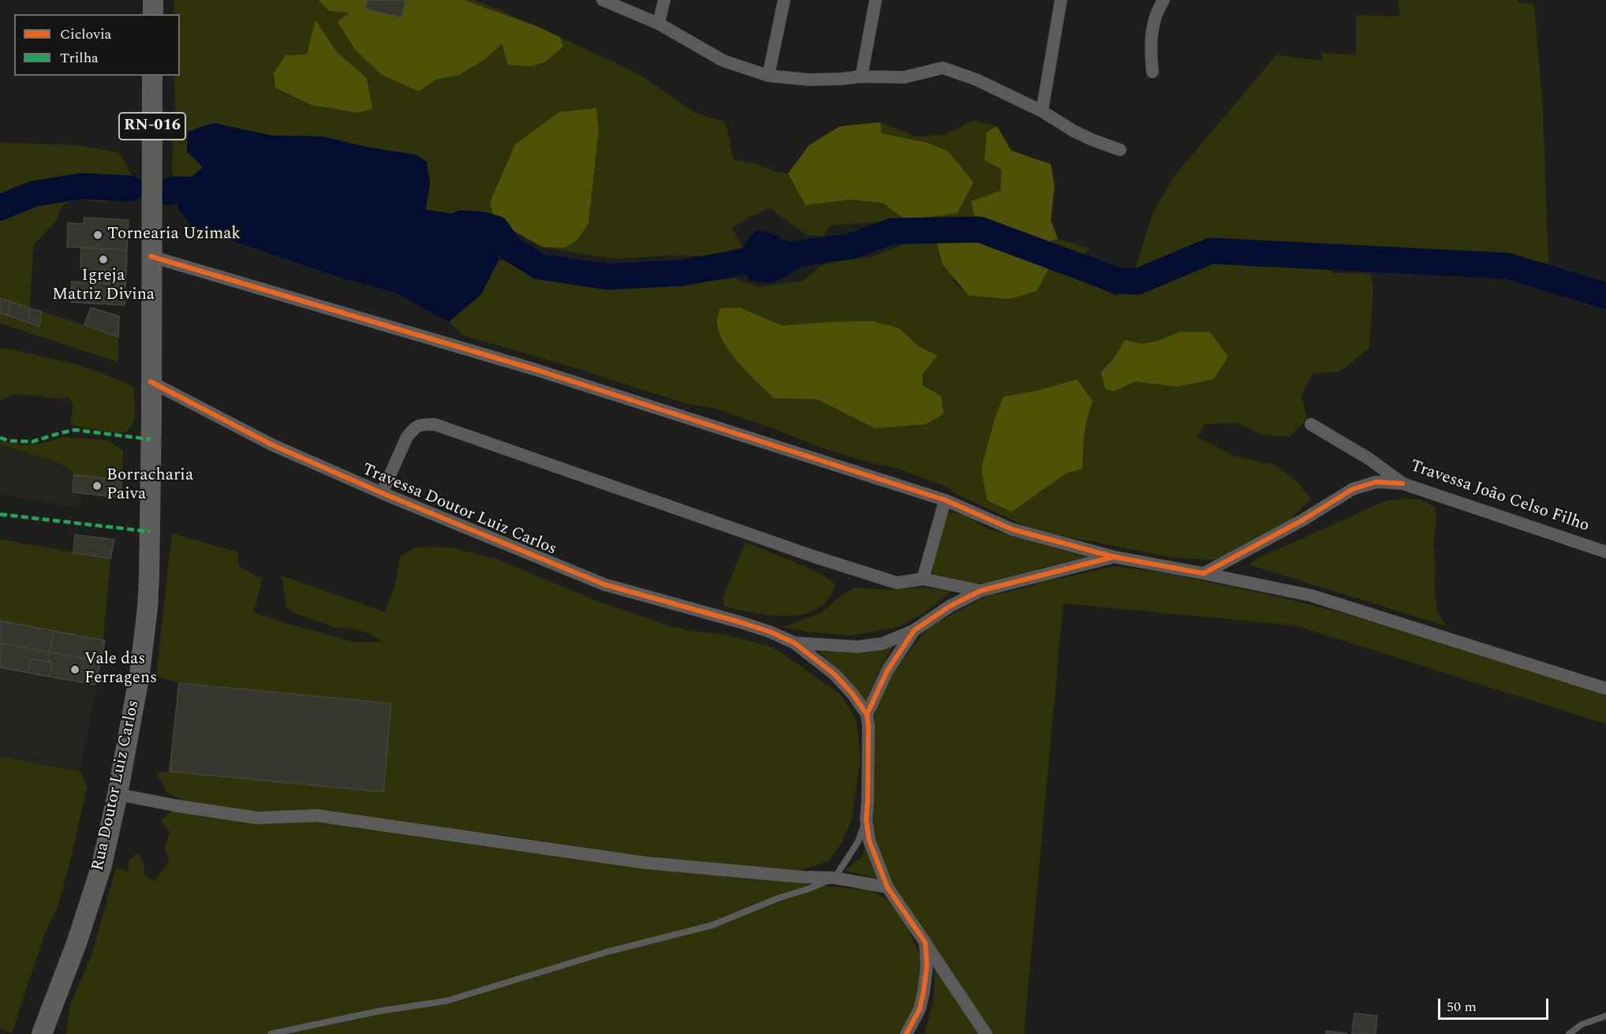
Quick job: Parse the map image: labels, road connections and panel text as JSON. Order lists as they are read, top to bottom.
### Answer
{
  "streets": {
    "main road": ["RN-016", "Rua Doutor Luiz Carlos"],
    "street": ["Travessa João Celso Filho", "Travessa Doutor Luiz Carlos"]
  },
  "crossings": [
    ["Travessa Doutor Luiz Carlos", "Rua Doutor Luiz Carlos"]
  ],
  "places": [
    "Tornearia Uzimak",
    "Igreja Matriz Divina",
    "Borracharia Paiva",
    "Vale das Ferragens"
  ],
  "legend": ["Ciclovia", "Trilha"],
  "scale_bar": "50 m"
}
